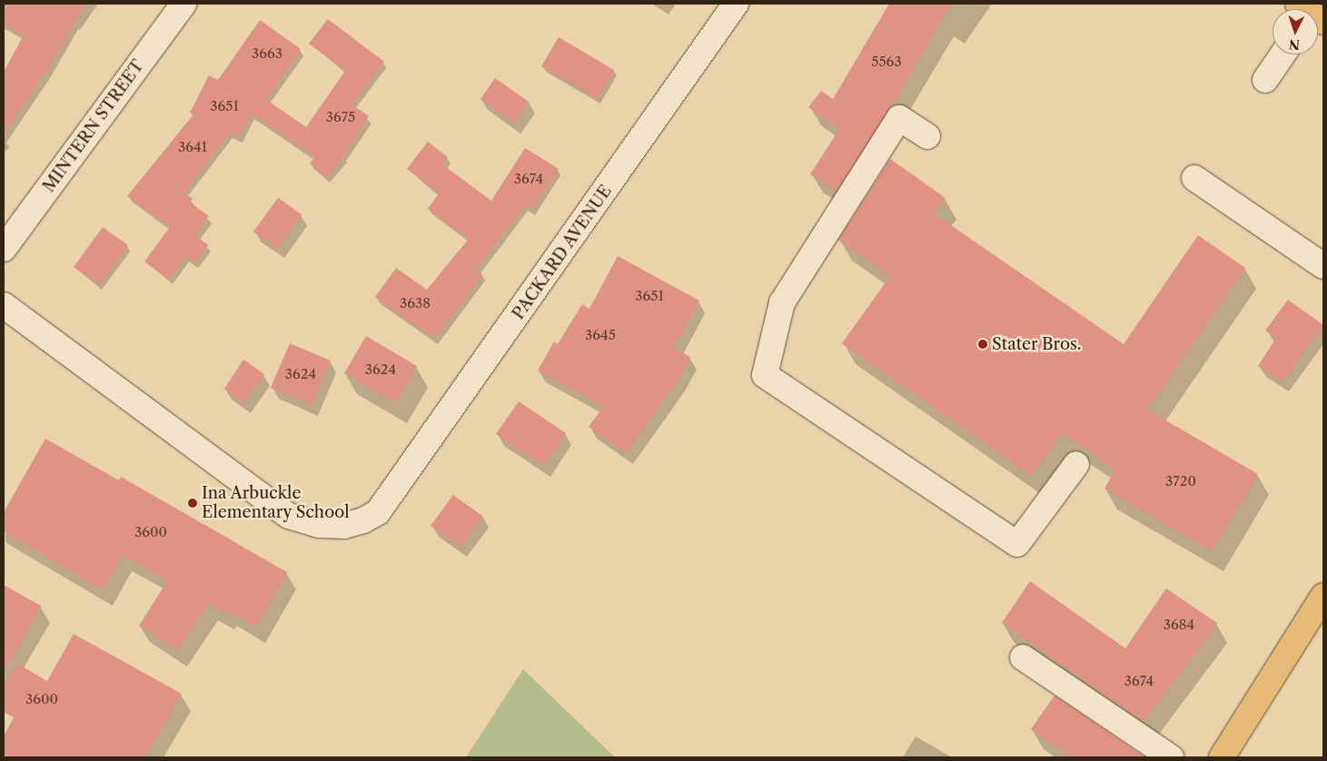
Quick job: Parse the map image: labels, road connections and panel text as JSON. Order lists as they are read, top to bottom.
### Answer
{
  "streets": {
    "street": ["MINTERN STREET", "PACKARD AVENUE"]
  },
  "places": ["Stater Bros.", "Ina Arbuckle Elementary School"],
  "house_numbers": [
    "3663",
    "5563",
    "3651",
    "3675",
    "3641",
    "3674",
    "3651",
    "3638",
    "3645",
    "3624",
    "3624",
    "3720",
    "3600",
    "3684",
    "3674",
    "3600"
  ],
  "north": "bottom"
}
